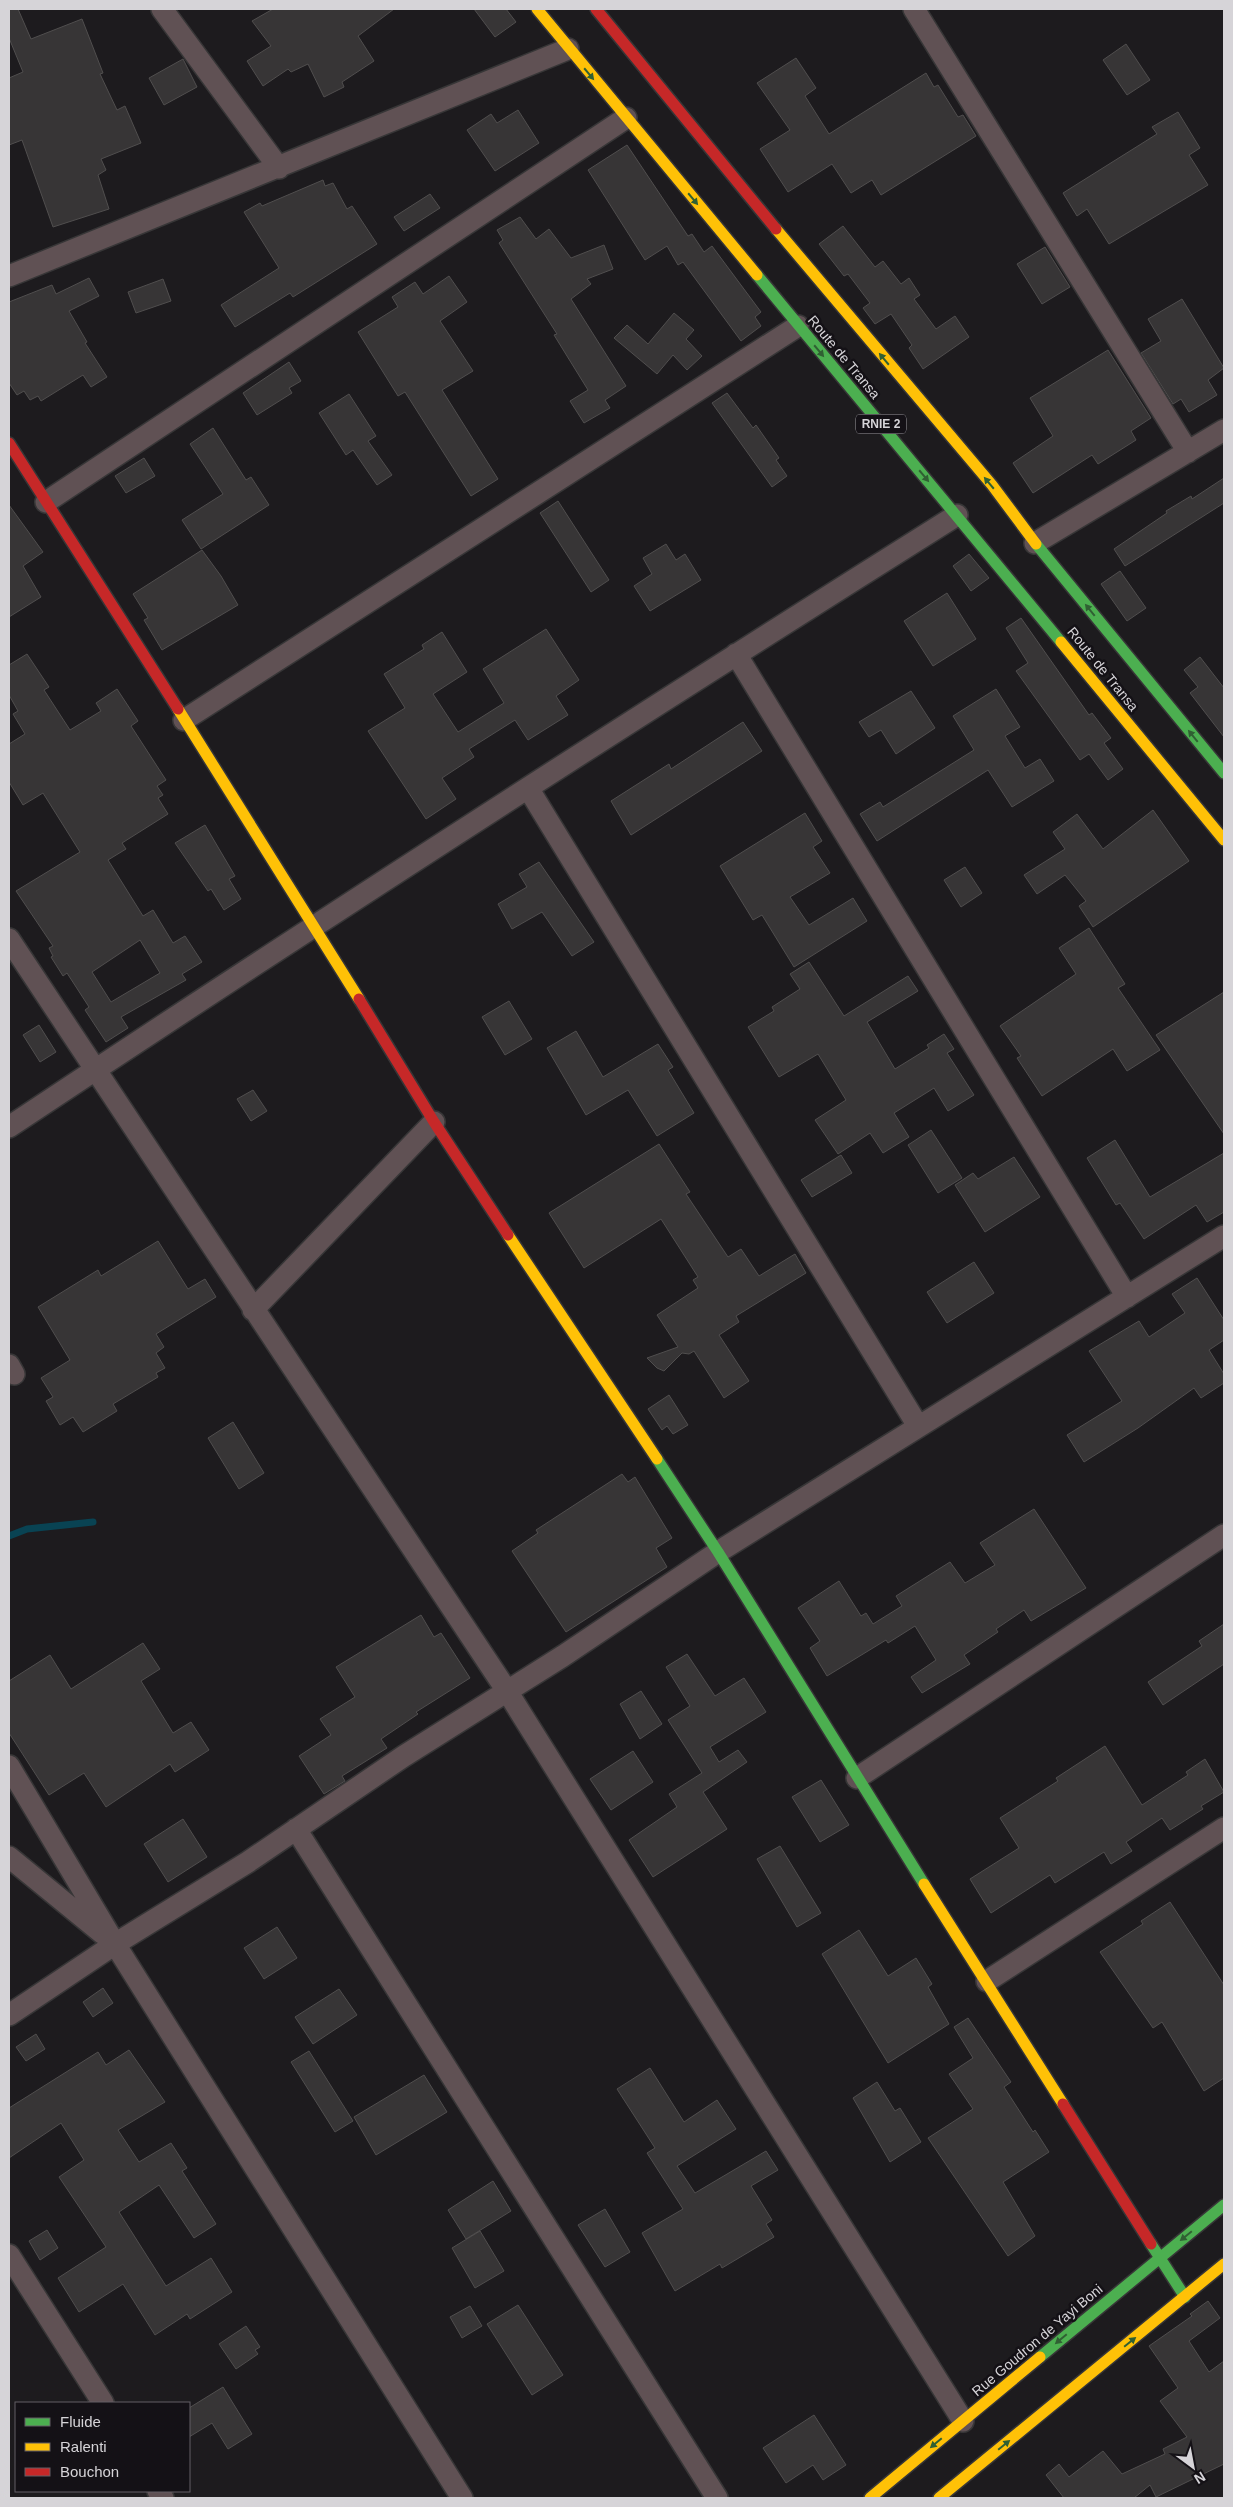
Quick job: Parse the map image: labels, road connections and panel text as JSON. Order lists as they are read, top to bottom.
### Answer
{
  "streets": {
    "street": ["Route de Transa", "RNIE 2", "Rue Goudron de Yayi Boni"]
  },
  "legend": ["Fluide", "Ralenti", "Bouchon"],
  "north": "bottom right"
}
